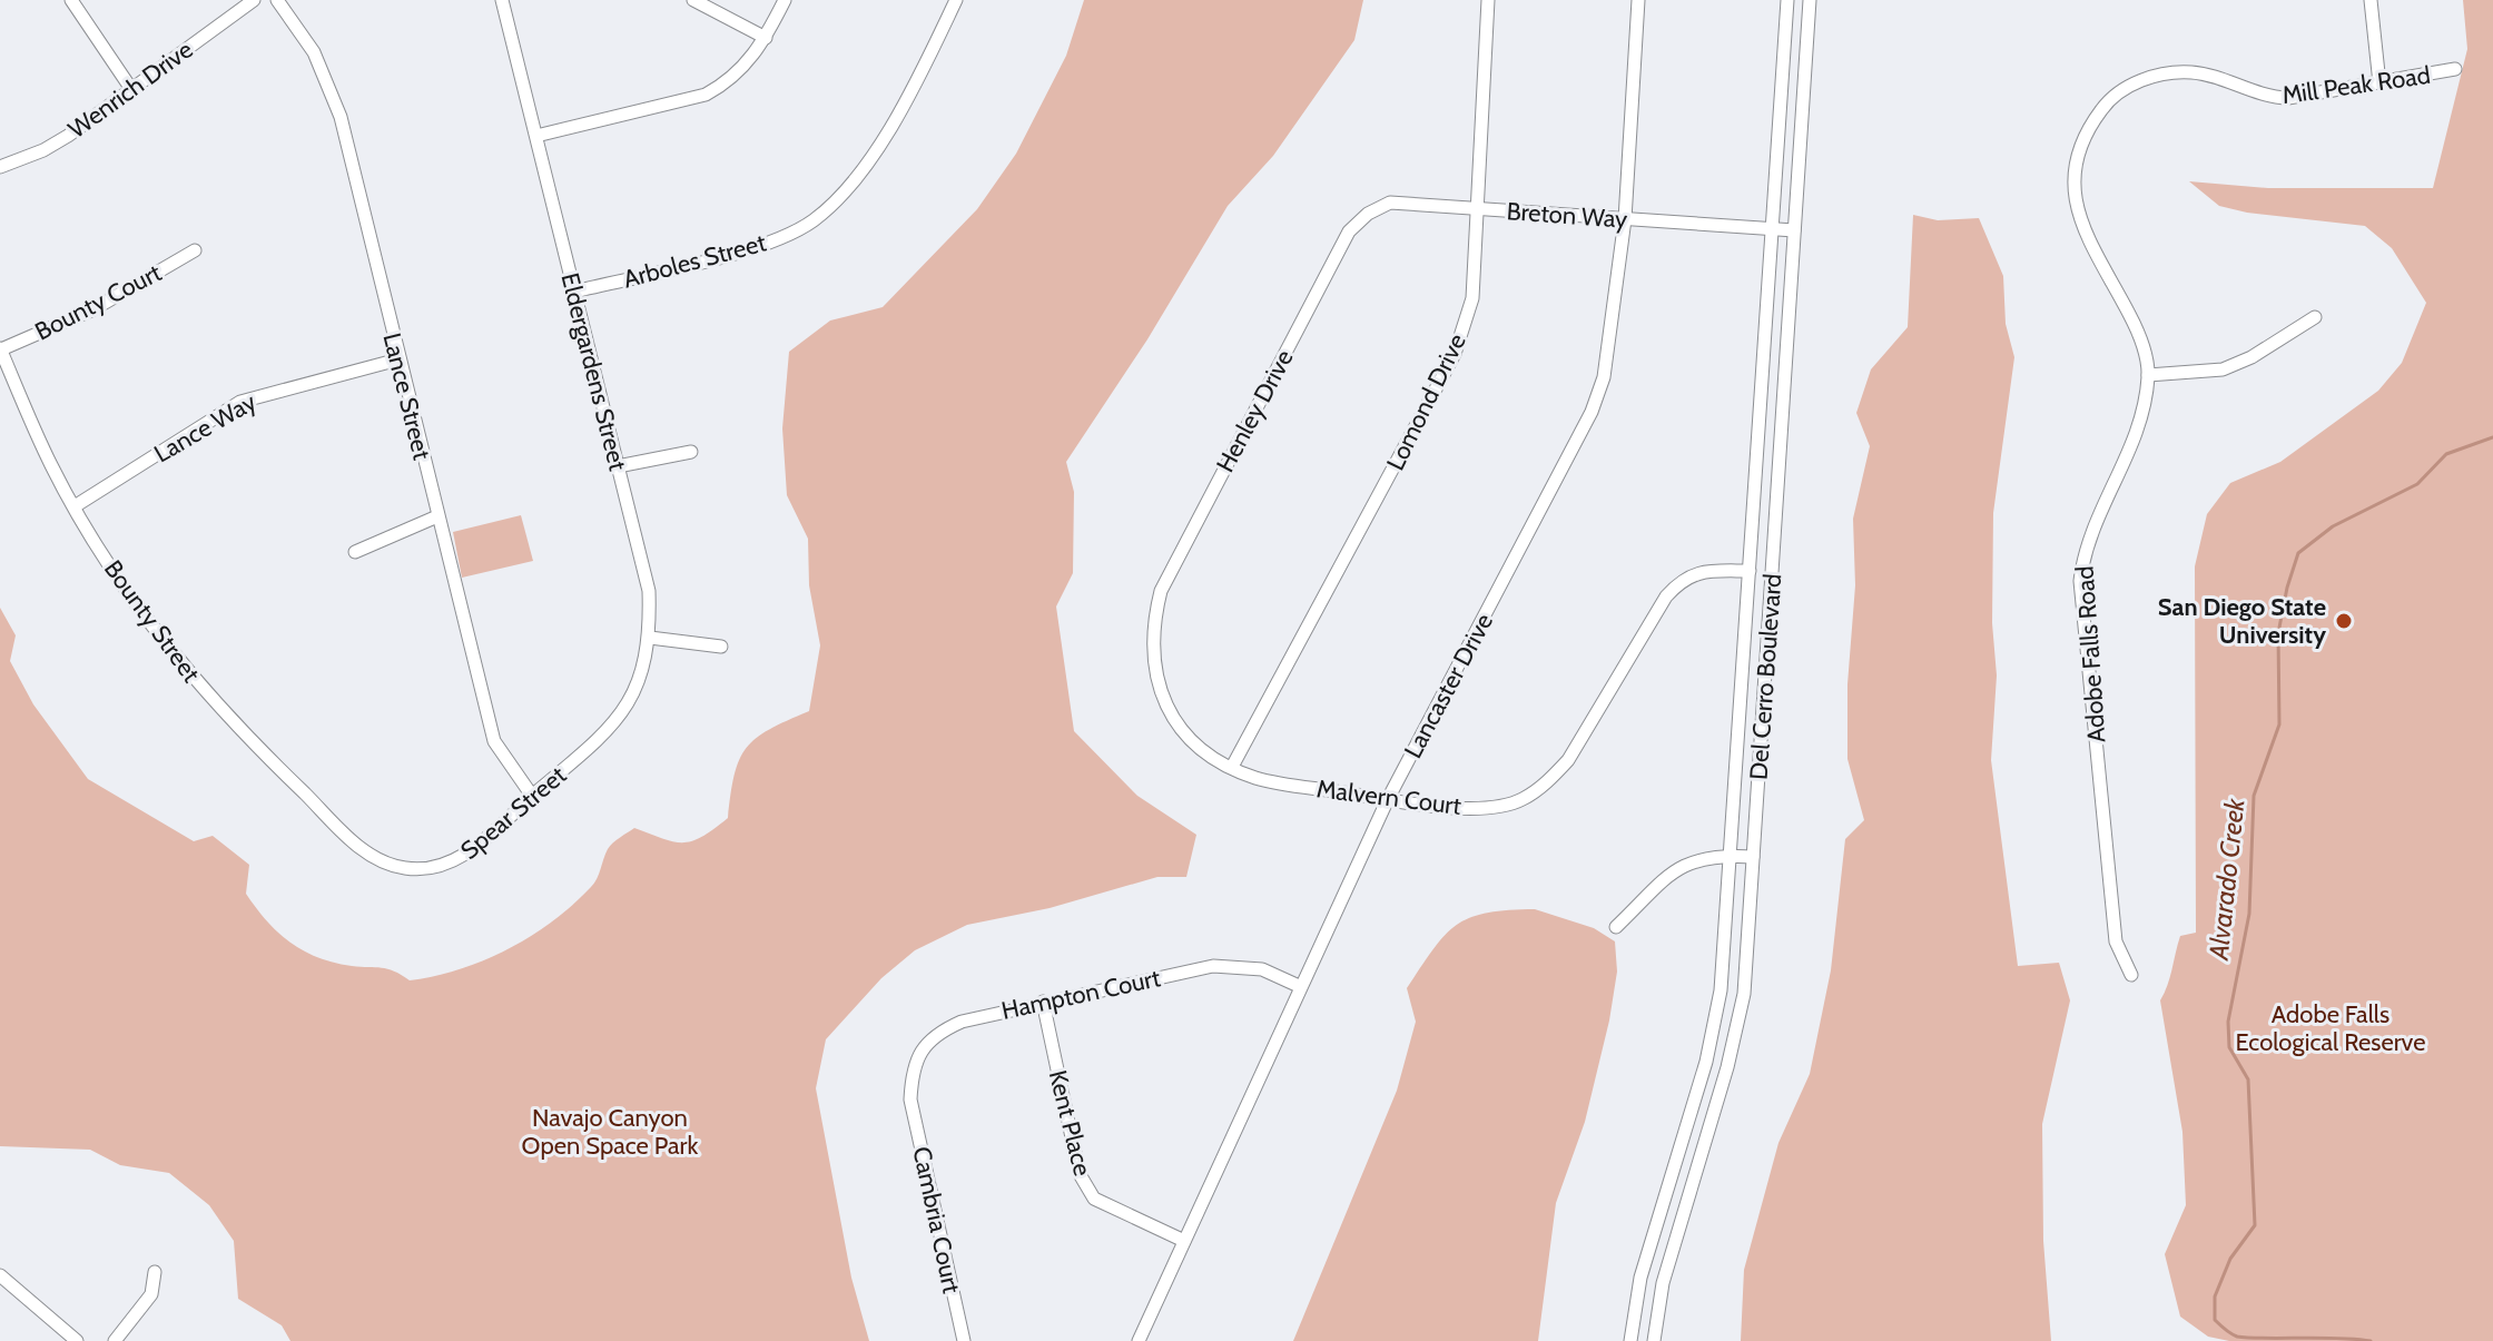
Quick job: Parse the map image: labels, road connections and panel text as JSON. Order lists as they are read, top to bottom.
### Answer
{
  "streets": {
    "street": [
      "Mill Peak Road",
      "Wenrich Drive",
      "Breton Way",
      "Arboles Street",
      "Bounty Court",
      "Eldergardens Street",
      "Lance Street",
      "Lomond Drive",
      "Henley Drive",
      "Lance Way",
      "Bounty Street",
      "Adobe Falls Road",
      "Del Cerro Boulevard",
      "Lancaster Drive",
      "Malvern Court",
      "Spear Street",
      "Hampton Court",
      "Kent Place",
      "Cambria Court"
    ]
  },
  "crossings": [
    ["Mill Peak Road", "Adobe Falls Road"],
    ["Breton Way", "Lomond Drive"],
    ["Breton Way", "Henley Drive"],
    ["Breton Way", "Del Cerro Boulevard"],
    ["Breton Way", "Lancaster Drive"],
    ["Arboles Street", "Eldergardens Street"],
    ["Bounty Court", "Bounty Street"],
    ["Eldergardens Street", "Spear Street"],
    ["Lance Street", "Lance Way"],
    ["Lance Street", "Spear Street"],
    ["Lomond Drive", "Malvern Court"],
    ["Henley Drive", "Malvern Court"],
    ["Lance Way", "Bounty Street"],
    ["Bounty Street", "Spear Street"],
    ["Del Cerro Boulevard", "Malvern Court"],
    ["Lancaster Drive", "Malvern Court"],
    ["Lancaster Drive", "Hampton Court"],
    ["Lancaster Drive", "Kent Place"],
    ["Hampton Court", "Kent Place"],
    ["Hampton Court", "Cambria Court"]
  ],
  "water": ["Alvarado Creek"],
  "parks": ["Adobe Falls Ecological Reserve", "Navajo Canyon Open Space Park"],
  "places": ["San Diego State University"]
}
